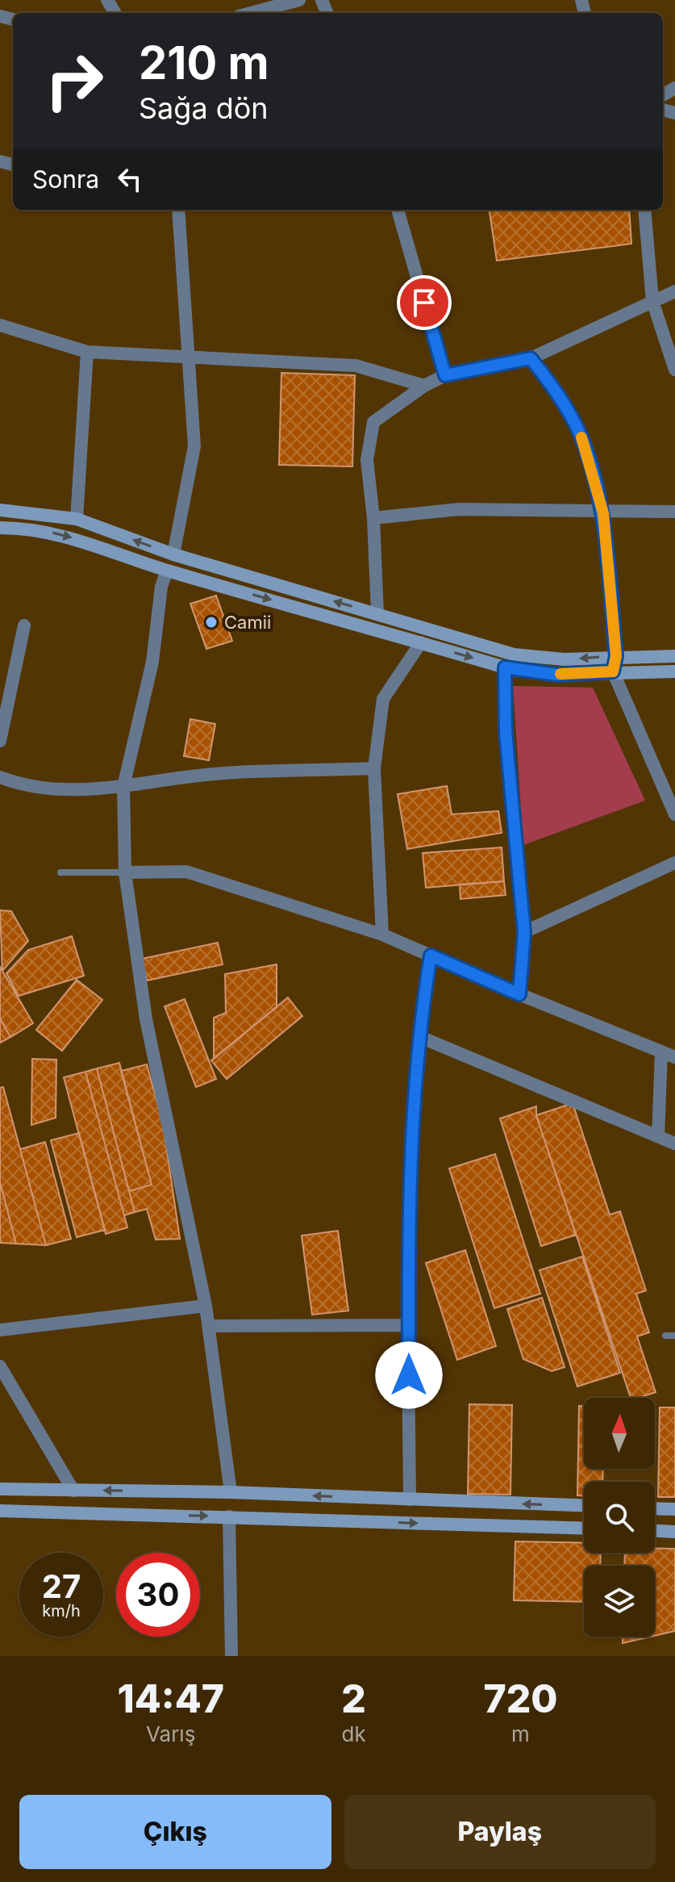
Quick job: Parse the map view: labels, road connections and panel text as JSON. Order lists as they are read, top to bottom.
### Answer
{
  "places": ["Camii"],
  "north": "top",
  "page": {
    "turn": ["210 m", "Sağa dön"],
    "then": "Sonra",
    "speed": "27 km/h",
    "limit": "30",
    "eta": [
      "14:47",
      "Varış",
      "2",
      "dk",
      "720",
      "m"
    ],
    "buttons": ["Çıkış", "Paylaş"]
  }
}
